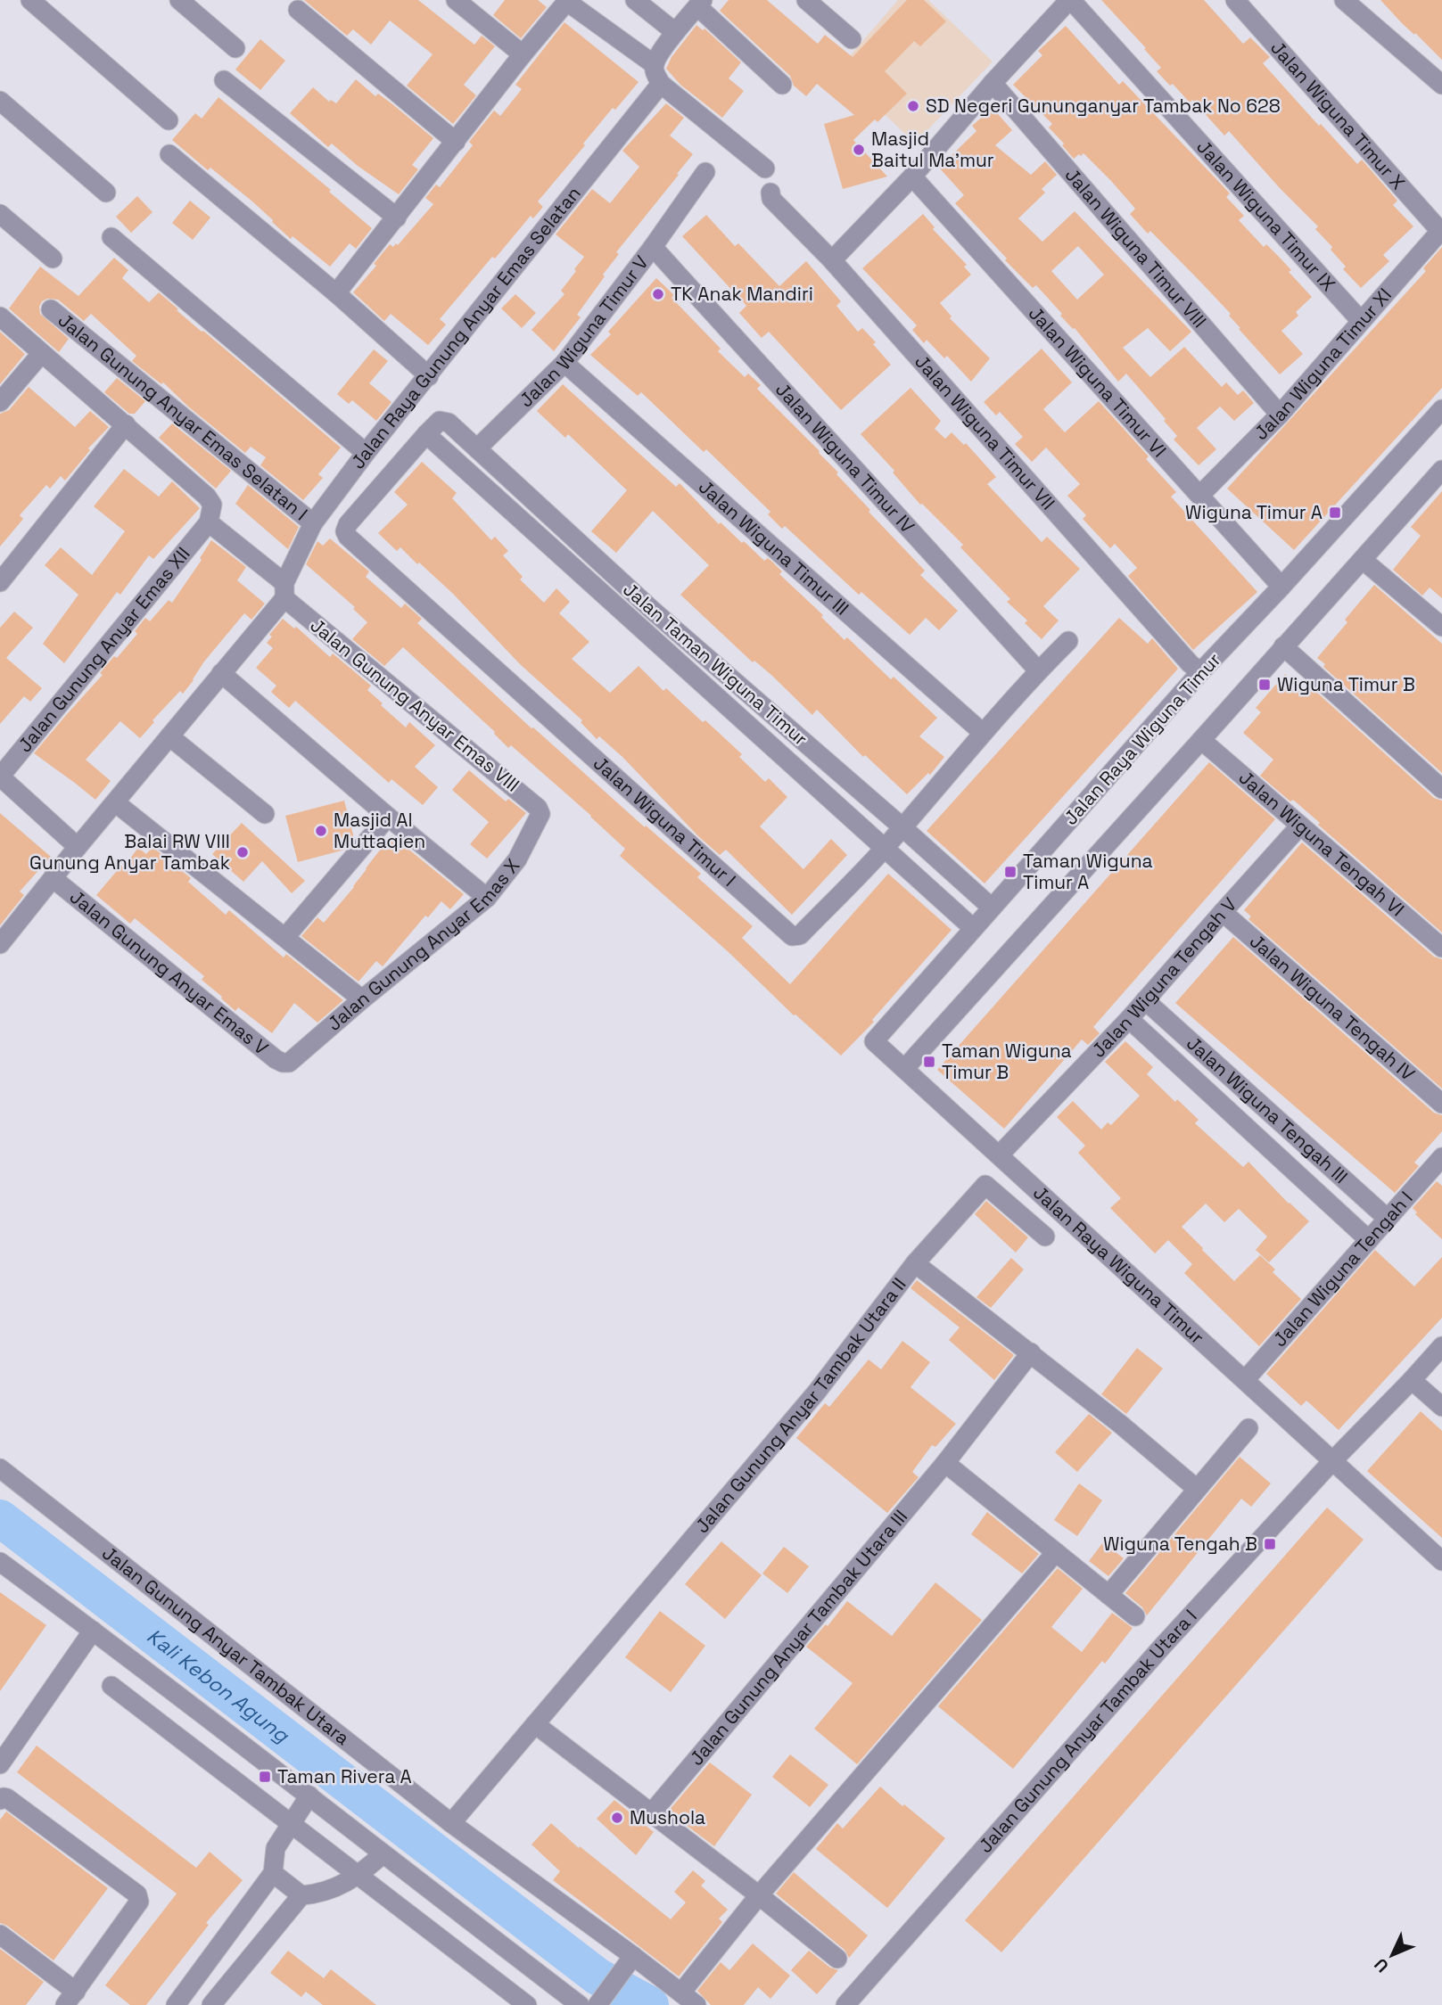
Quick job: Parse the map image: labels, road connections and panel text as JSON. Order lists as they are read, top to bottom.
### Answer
{
  "streets": {
    "street": [
      "Jalan Wiguna Timur X",
      "Jalan Wiguna Timur IX",
      "Jalan Wiguna Timur VIII",
      "Jalan Raya Gunung Anyar Emas Selatan",
      "Jalan Wiguna Timur V",
      "Jalan Wiguna Timur XI",
      "Jalan Wiguna Timur VI",
      "Jalan Gunung Anyar Emas Selatan I",
      "Jalan Wiguna Timur VII",
      "Jalan Wiguna Timur IV",
      "Jalan Wiguna Timur III",
      "Jalan Gunung Anyar Emas XII",
      "Jalan Taman Wiguna Timur",
      "Jalan Gunung Anyar Emas VIII",
      "Jalan Raya Wiguna Timur",
      "Jalan Wiguna Timur I",
      "Jalan Wiguna Tengah VI",
      "Jalan Gunung Anyar Emas X",
      "Jalan Gunung Anyar Emas V",
      "Jalan Wiguna Tengah V",
      "Jalan Wiguna Tengah IV",
      "Jalan Wiguna Tengah III",
      "Jalan Wiguna Tengah I",
      "Jalan Gunung Anyar Tambak Utara II",
      "Jalan Gunung Anyar Tambak Utara III",
      "Jalan Gunung Anyar Tambak Utara",
      "Jalan Gunung Anyar Tambak Utara I"
    ]
  },
  "crossings": [
    ["Jalan Wiguna Timur X", "Jalan Wiguna Timur XI"],
    ["Jalan Wiguna Timur IX", "Jalan Wiguna Timur XI"],
    ["Jalan Wiguna Timur VIII", "Jalan Wiguna Timur XI"],
    ["Jalan Raya Gunung Anyar Emas Selatan", "Jalan Gunung Anyar Emas Selatan I"],
    ["Jalan Raya Gunung Anyar Emas Selatan", "Jalan Gunung Anyar Emas VIII"],
    ["Jalan Raya Gunung Anyar Emas Selatan", "Jalan Gunung Anyar Emas V"],
    ["Jalan Wiguna Timur V", "Jalan Wiguna Timur IV"],
    ["Jalan Wiguna Timur V", "Jalan Wiguna Timur III"],
    ["Jalan Wiguna Timur V", "Jalan Taman Wiguna Timur"],
    ["Jalan Wiguna Timur XI", "Jalan Wiguna Timur VI"],
    ["Jalan Wiguna Timur VI", "Jalan Raya Wiguna Timur"],
    ["Jalan Wiguna Timur VII", "Jalan Raya Wiguna Timur"],
    ["Jalan Wiguna Timur IV", "Jalan Wiguna Timur I"],
    ["Jalan Wiguna Timur III", "Jalan Wiguna Timur I"],
    ["Jalan Gunung Anyar Emas XII", "Jalan Gunung Anyar Emas VIII"],
    ["Jalan Taman Wiguna Timur", "Jalan Raya Wiguna Timur"],
    ["Jalan Taman Wiguna Timur", "Jalan Wiguna Timur I"],
    ["Jalan Gunung Anyar Emas VIII", "Jalan Gunung Anyar Emas X"],
    ["Jalan Raya Wiguna Timur", "Jalan Wiguna Tengah V"],
    ["Jalan Raya Wiguna Timur", "Jalan Wiguna Tengah I"],
    ["Jalan Raya Wiguna Timur", "Jalan Gunung Anyar Tambak Utara I"],
    ["Jalan Wiguna Tengah VI", "Jalan Wiguna Tengah V"],
    ["Jalan Gunung Anyar Emas X", "Jalan Gunung Anyar Emas V"],
    ["Jalan Wiguna Tengah V", "Jalan Wiguna Tengah IV"],
    ["Jalan Wiguna Tengah V", "Jalan Wiguna Tengah III"],
    ["Jalan Wiguna Tengah III", "Jalan Wiguna Tengah I"],
    ["Jalan Gunung Anyar Tambak Utara II", "Jalan Gunung Anyar Tambak Utara III"],
    ["Jalan Gunung Anyar Tambak Utara II", "Jalan Gunung Anyar Tambak Utara"]
  ],
  "water": ["Kali Kebon Agung"],
  "places": {
    "other": [
      "SD Negeri Gununganyar Tambak No 628",
      "Masjid Baitul Ma'mur",
      "TK Anak Mandiri",
      "Masjid Al Muttaqien",
      "Balai RW VIII Gunung Anyar Tambak",
      "Mushola"
    ],
    "transit": [
      "Wiguna Timur A",
      "Wiguna Timur B",
      "Taman Wiguna Timur A",
      "Taman Wiguna Timur B",
      "Wiguna Tengah B",
      "Taman Rivera A"
    ]
  },
  "north": "bottom left"
}
